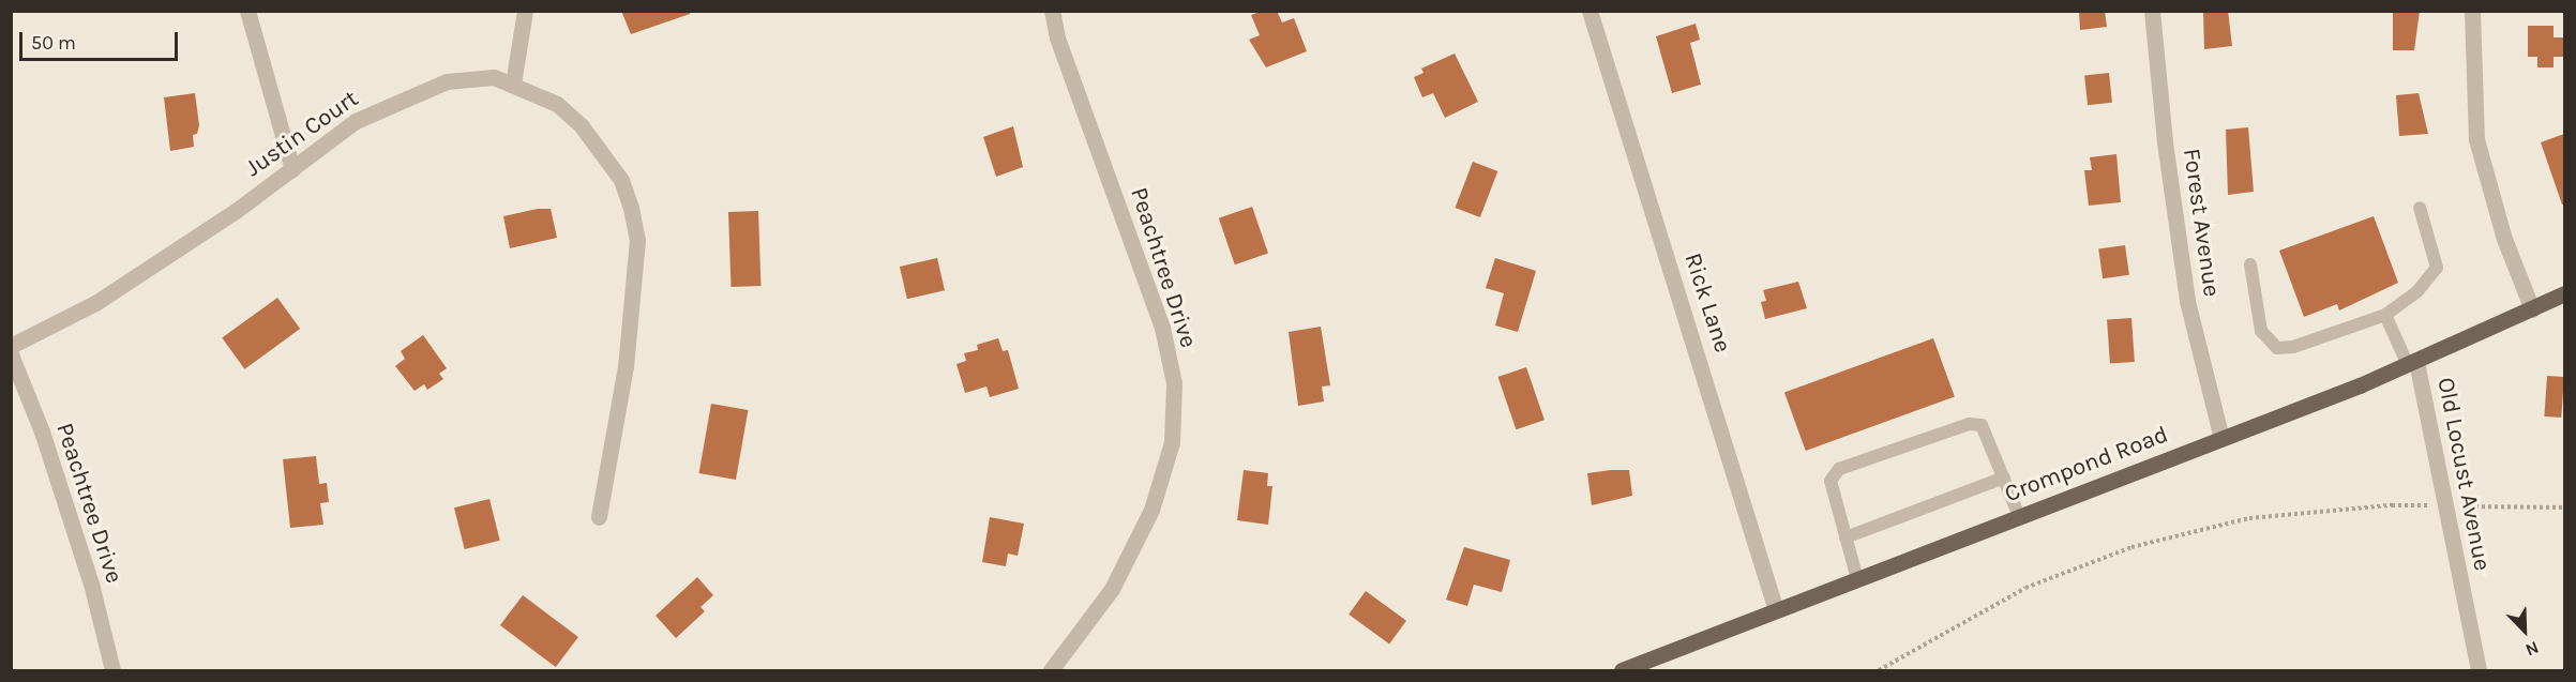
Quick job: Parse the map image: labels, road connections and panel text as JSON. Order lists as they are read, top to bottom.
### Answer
{
  "streets": {
    "main road": ["Crompond Road"],
    "street": [
      "Justin Court",
      "Forest Avenue",
      "Peachtree Drive",
      "Rick Lane",
      "Old Locust Avenue"
    ]
  },
  "crossings": [
    ["Forest Avenue", "Crompond Road"],
    ["Rick Lane", "Crompond Road"],
    ["Crompond Road", "Old Locust Avenue"]
  ],
  "scale_bar": "50 m",
  "north": "bottom right"
}
